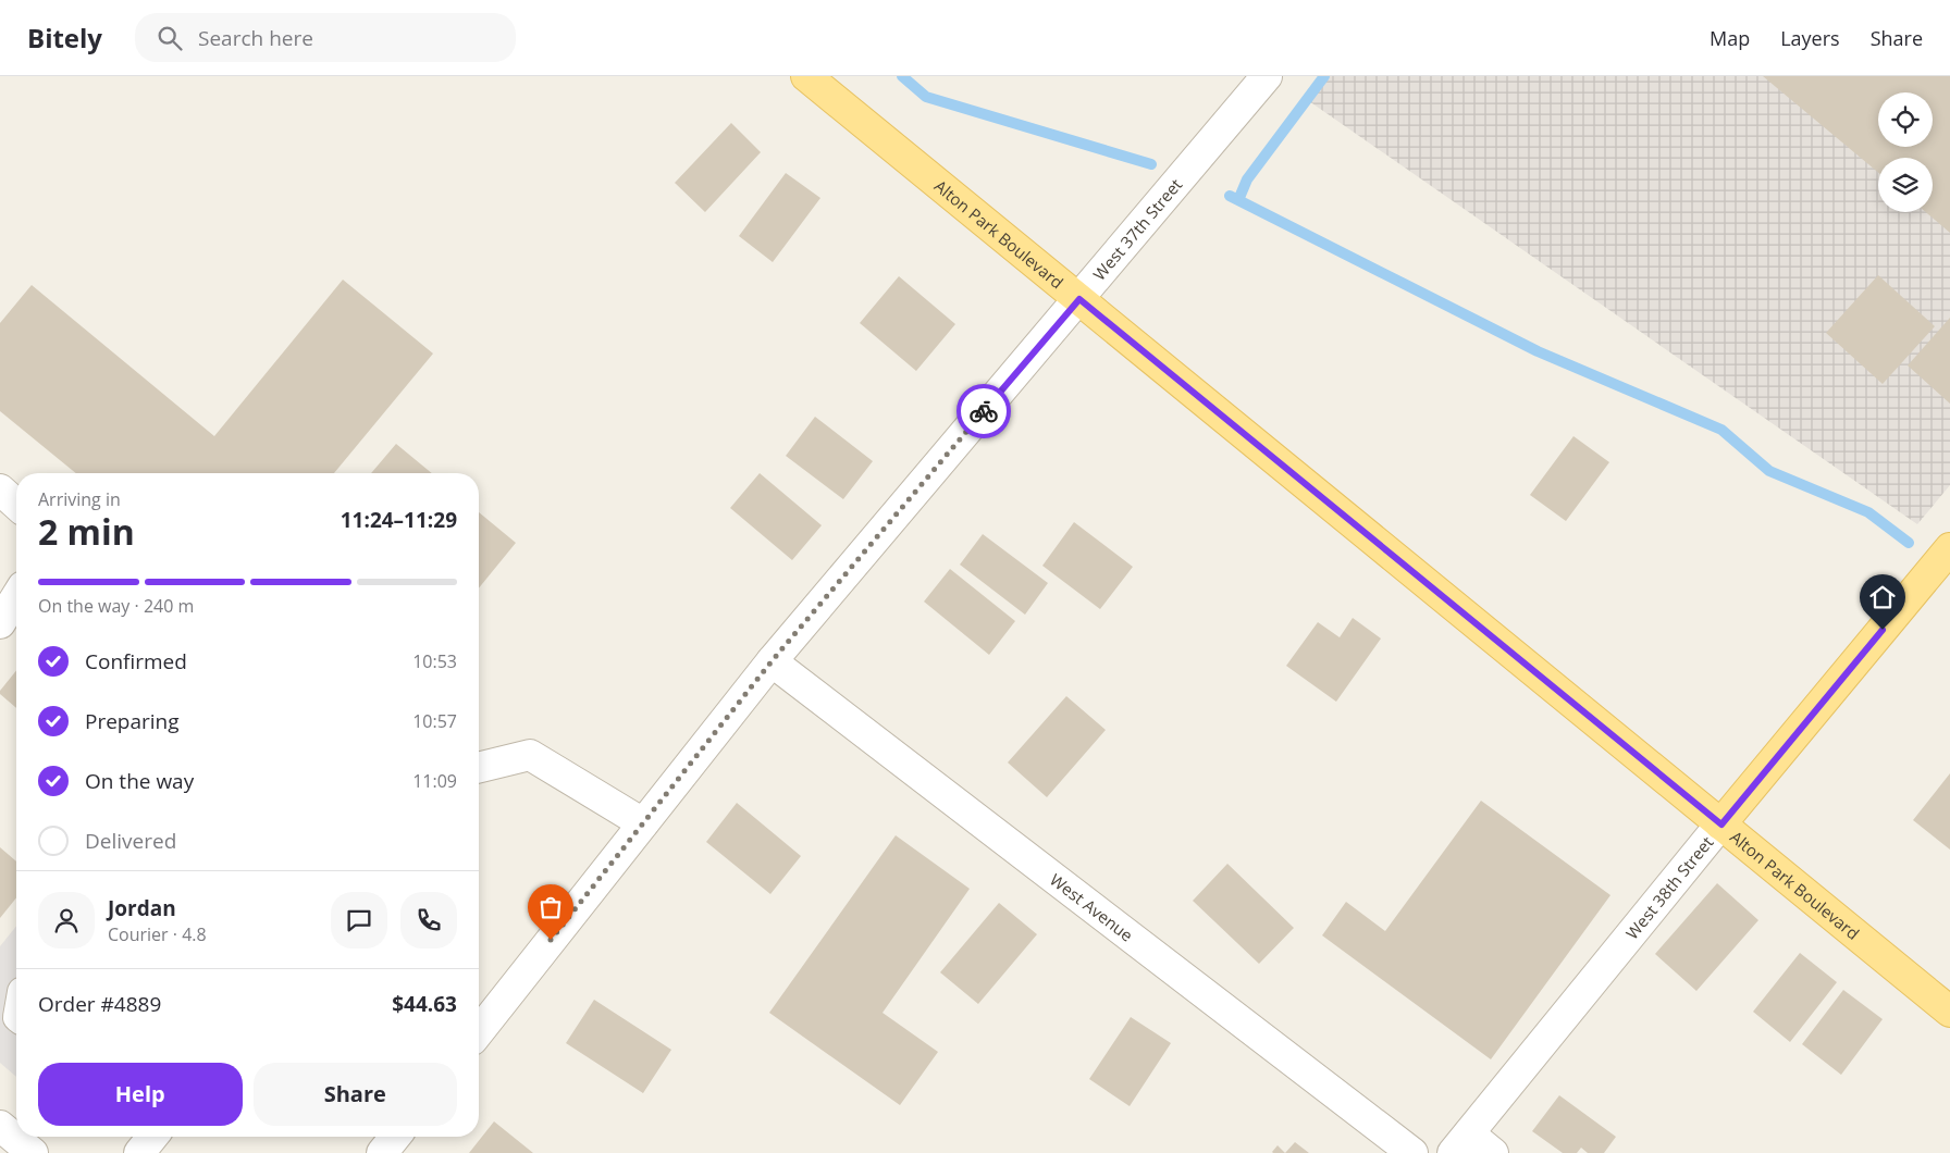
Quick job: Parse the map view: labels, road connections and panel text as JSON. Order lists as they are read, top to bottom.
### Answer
{
  "streets": {
    "main road": ["Alton Park Boulevard", "West 38th Street"],
    "street": ["West 37th Street", "West Avenue"]
  },
  "crossings": [
    ["West 37th Street", "Alton Park Boulevard"],
    ["West 37th Street", "West Avenue"],
    ["Alton Park Boulevard", "West 38th Street"]
  ],
  "page": {
    "header": "Bitely",
    "search": "Search here",
    "nav": ["Map", "Layers", "Share"],
    "heading": ["2 min", "Arriving in", "11:24–11:29"],
    "panel": [
      "Jordan",
      "Courier · 4.8",
      "Order #4889",
      "$44.63"
    ],
    "bar": "On the way · 240 m",
    "list": [
      ["Confirmed", "10:53"],
      ["Preparing", "10:57"],
      ["On the way", "11:09"],
      "Delivered"
    ],
    "buttons": ["Help", "Share"]
  }
}
